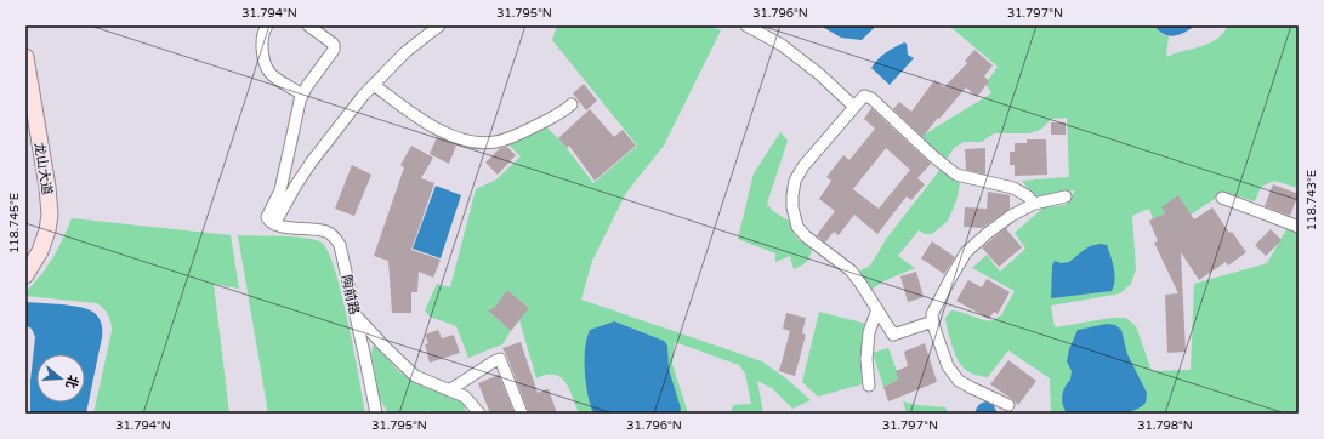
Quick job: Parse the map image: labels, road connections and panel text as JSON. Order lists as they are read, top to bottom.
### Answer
{
  "streets": {
    "main road": ["龙山大道"],
    "street": ["陶前路"]
  },
  "north": "right",
  "coordinates": [
    "31.794°N",
    "31.795°N",
    "31.796°N",
    "31.797°N",
    "118.743°E",
    "118.745°E",
    "31.798°N"
  ]
}
